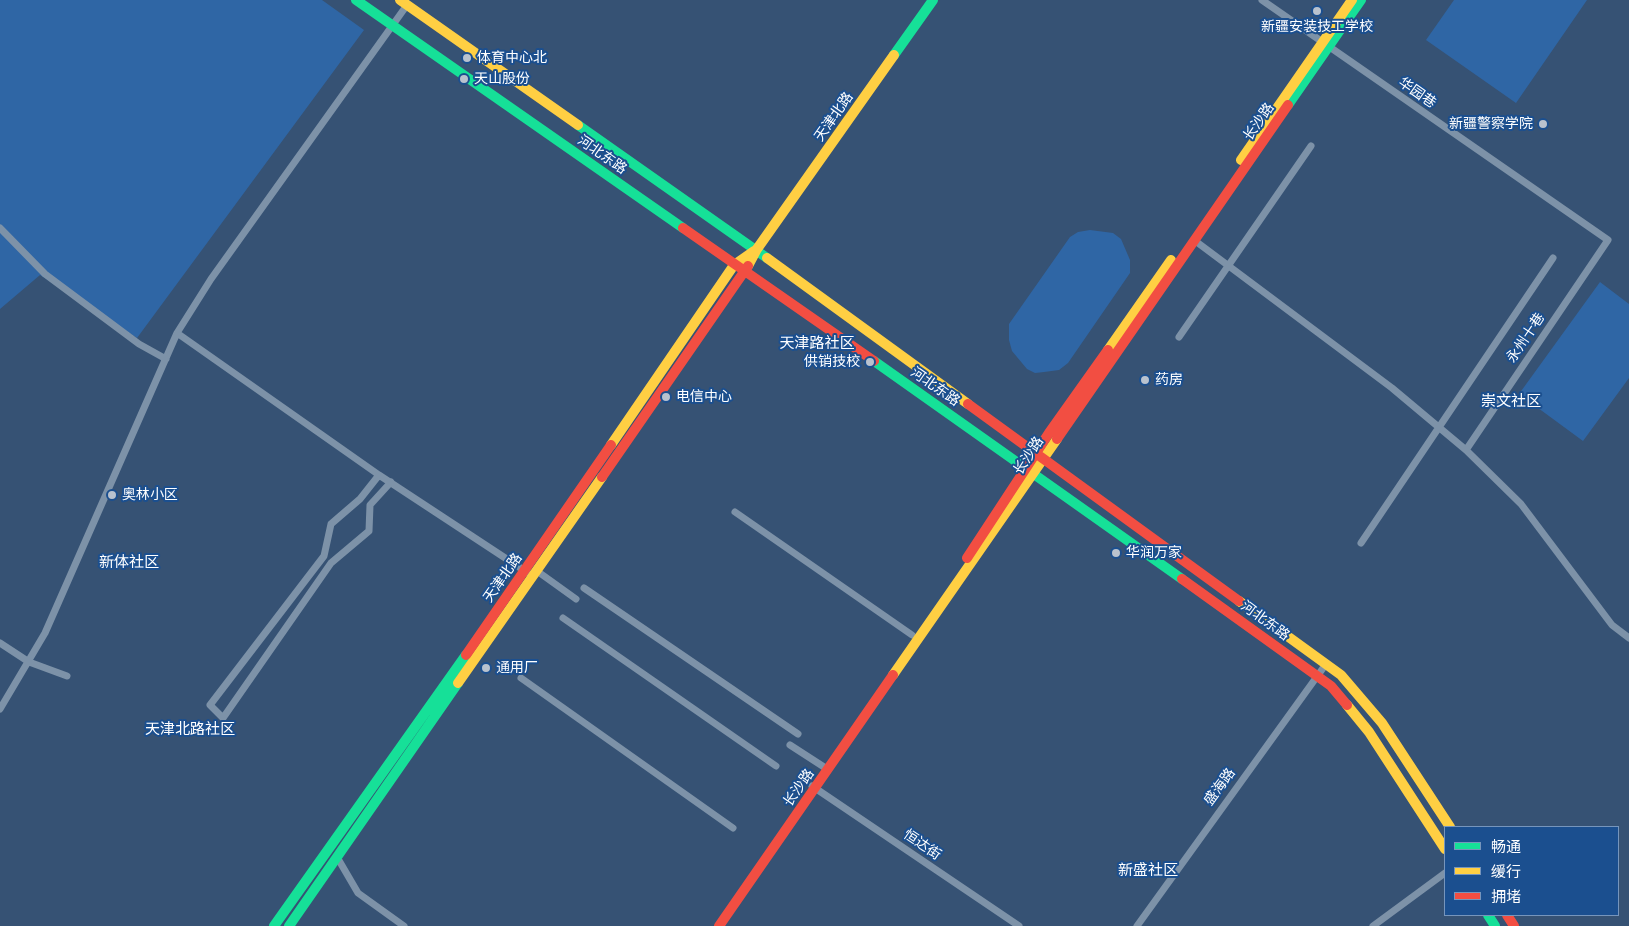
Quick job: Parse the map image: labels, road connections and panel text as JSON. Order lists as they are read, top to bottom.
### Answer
{
  "streets": {
    "street": [
      "华园巷",
      "天津北路",
      "长沙路",
      "河北东路",
      "永州十巷",
      "盛海路",
      "恒达街"
    ]
  },
  "crossings": [
    ["华园巷", "长沙路"],
    ["华园巷", "永州十巷"],
    ["天津北路", "河北东路"],
    ["长沙路", "河北东路"],
    ["长沙路", "恒达街"],
    ["河北东路", "盛海路"]
  ],
  "districts": [
    "天津路社区",
    "崇文社区",
    "新体社区",
    "天津北路社区",
    "新盛社区"
  ],
  "places": [
    "新疆安装技工学校",
    "体育中心北",
    "天山股份",
    "新疆警察学院",
    "供销技校",
    "药房",
    "电信中心",
    "奥林小区",
    "华润万家",
    "通用厂"
  ],
  "legend": ["畅通", "缓行", "拥堵"]
}
